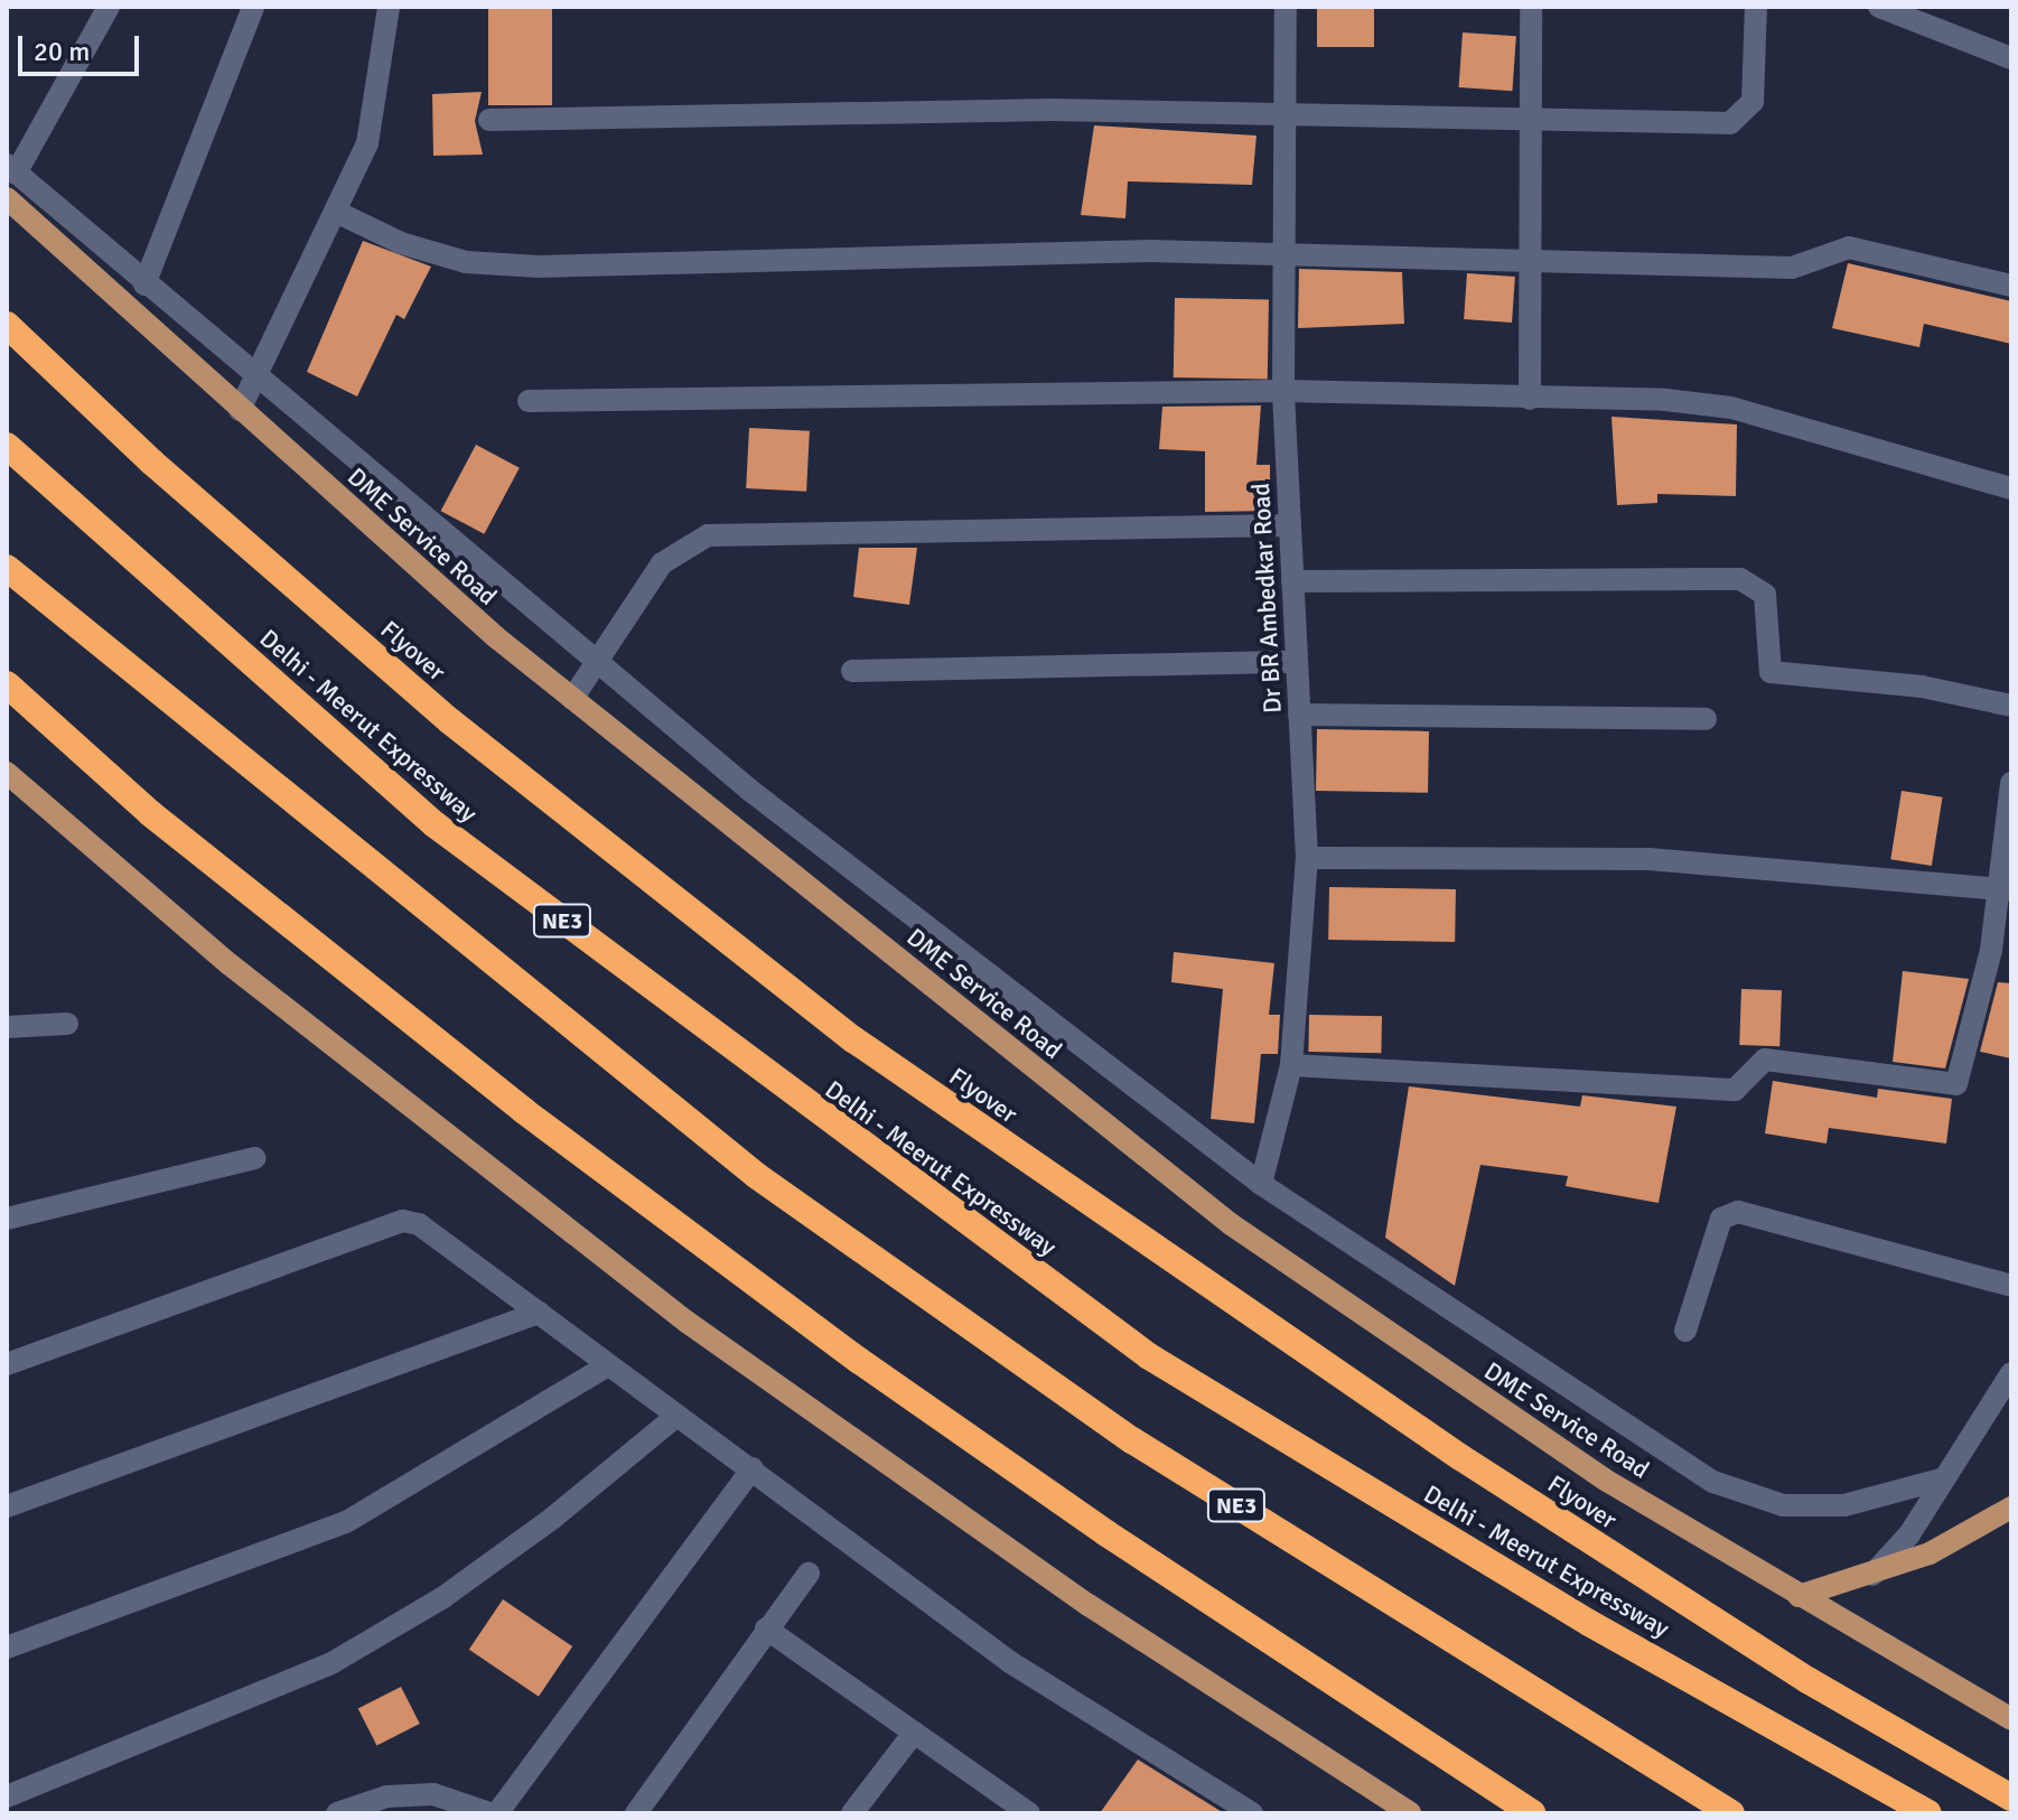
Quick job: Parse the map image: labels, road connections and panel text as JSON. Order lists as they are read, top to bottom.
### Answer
{
  "streets": {
    "highway": ["Flyover", "Delhi - Meerut Expressway", "NE3"],
    "main road": ["DME Service Road"],
    "street": ["Dr BR Ambedkar Road"]
  },
  "scale_bar": "20 m"
}
